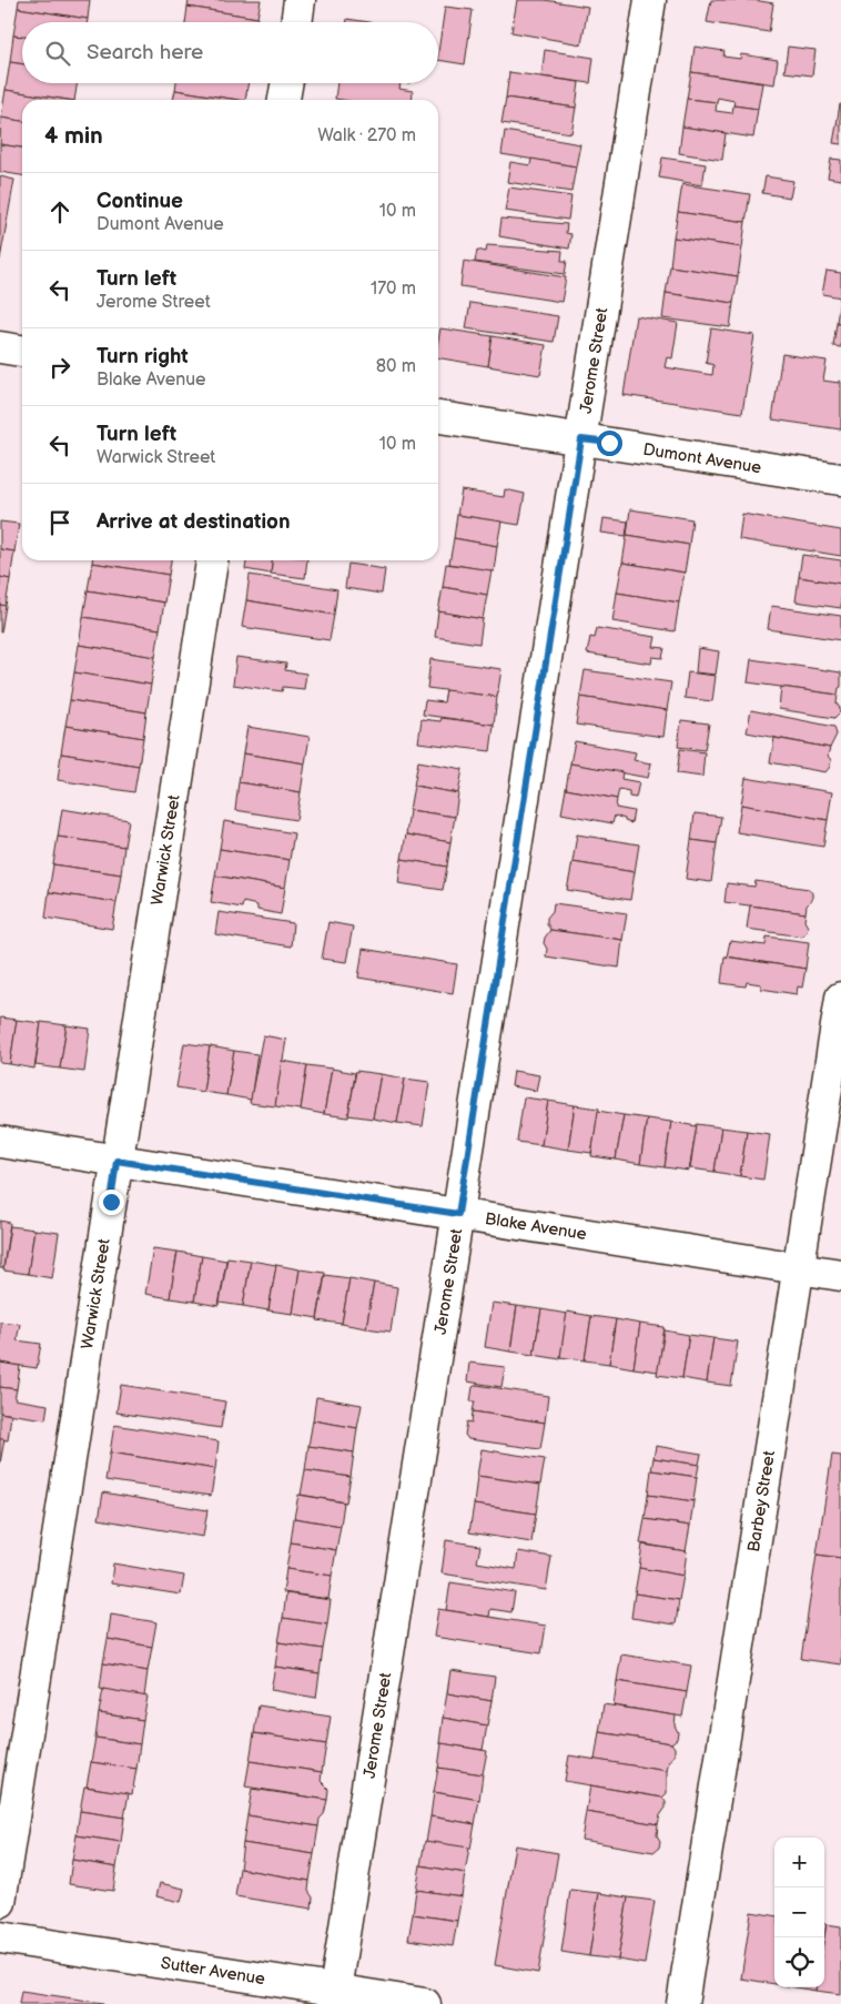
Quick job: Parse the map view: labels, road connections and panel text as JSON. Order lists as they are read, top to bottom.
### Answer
{
  "streets": {
    "street": [
      "Jerome Street",
      "Dumont Avenue",
      "Warwick Street",
      "Blake Avenue",
      "Barbey Street",
      "Sutter Avenue"
    ]
  },
  "crossings": [
    ["Jerome Street", "Dumont Avenue"],
    ["Jerome Street", "Blake Avenue"],
    ["Jerome Street", "Sutter Avenue"],
    ["Warwick Street", "Blake Avenue"],
    ["Blake Avenue", "Barbey Street"]
  ],
  "page": {
    "search": "Search here",
    "heading": ["4 min", "Walk · 270 m"],
    "list": [
      ["Continue", "Dumont Avenue", "10 m"],
      ["Turn left", "Jerome Street", "170 m"],
      ["Turn right", "Blake Avenue", "80 m"],
      ["Turn left", "Warwick Street", "10 m"],
      "Arrive at destination"
    ],
    "map_buttons": ["+", "−"]
  }
}
